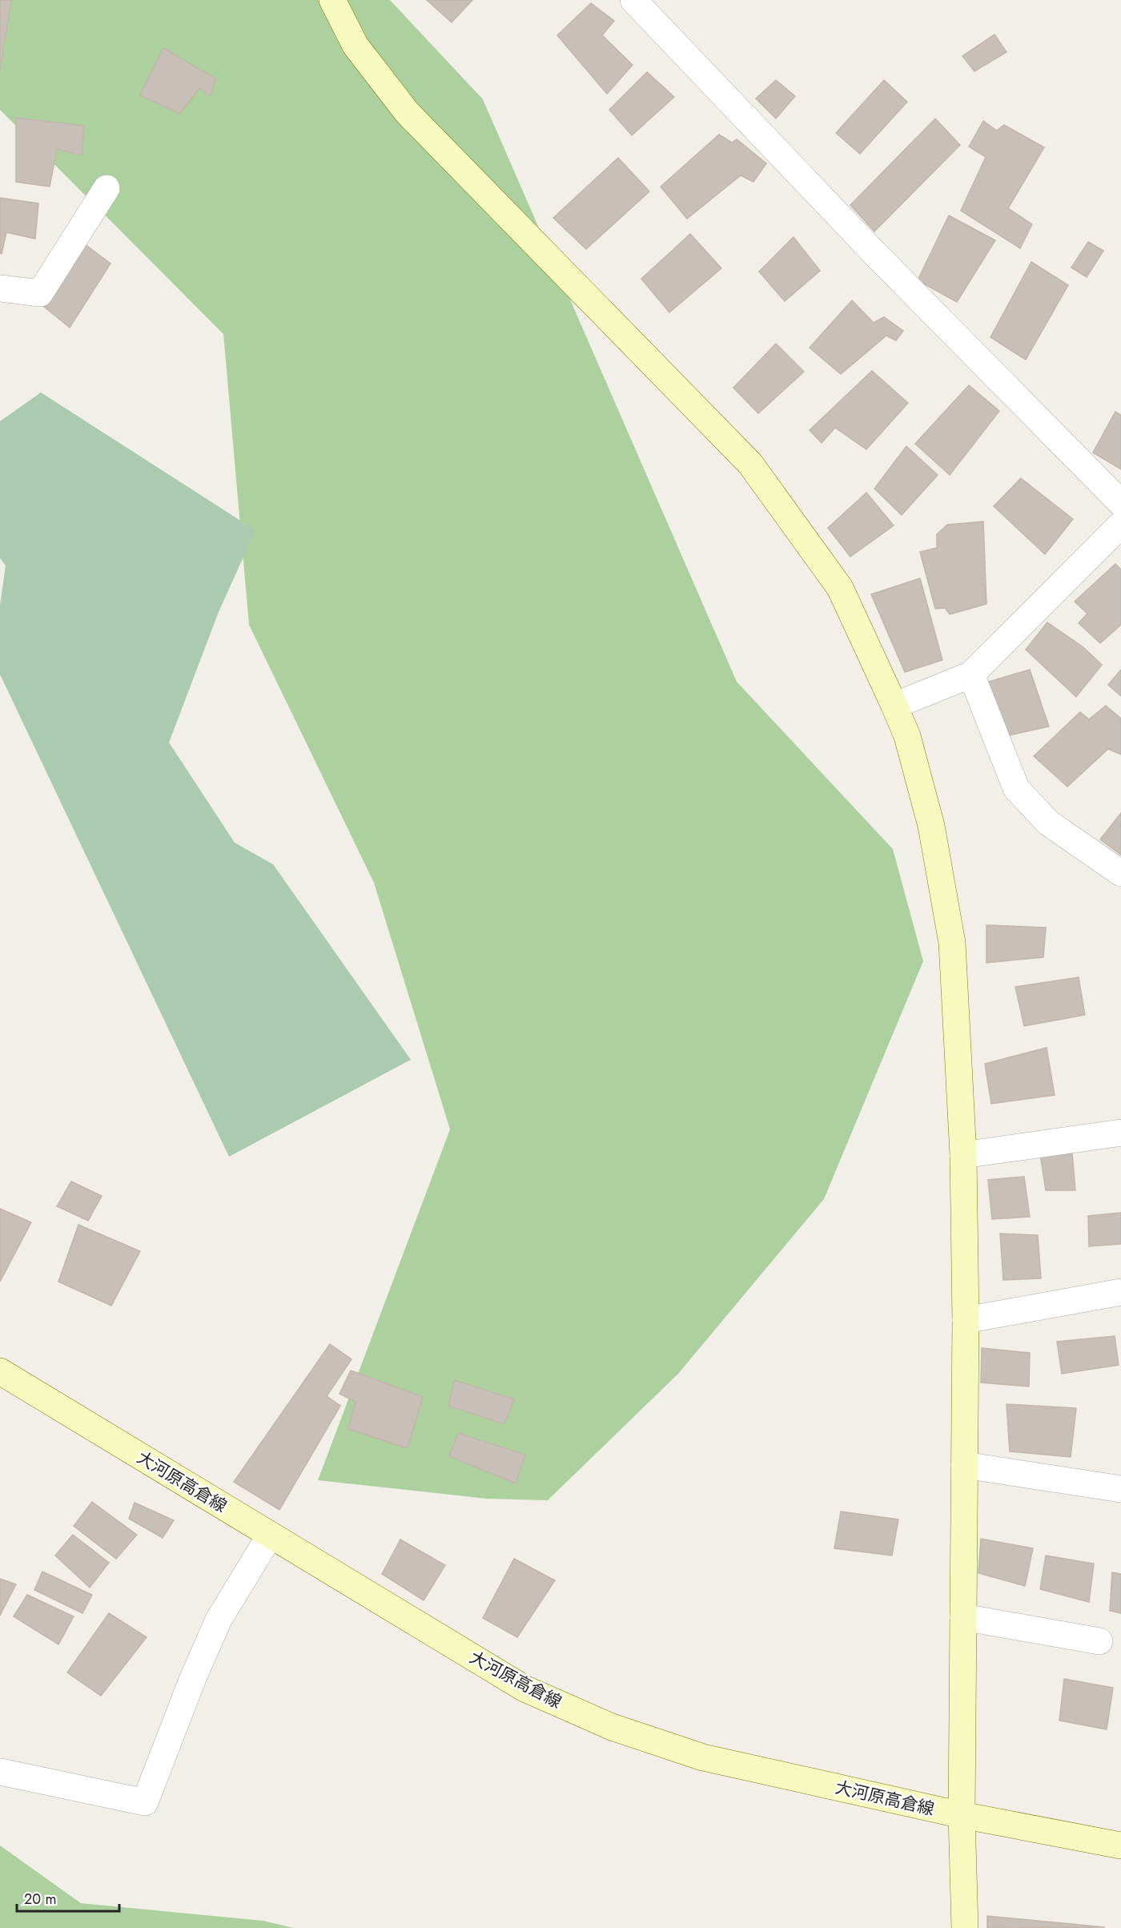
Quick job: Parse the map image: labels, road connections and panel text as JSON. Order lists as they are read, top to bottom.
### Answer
{
  "streets": {
    "street": ["大河原高倉線"]
  },
  "scale_bar": "20 m"
}
